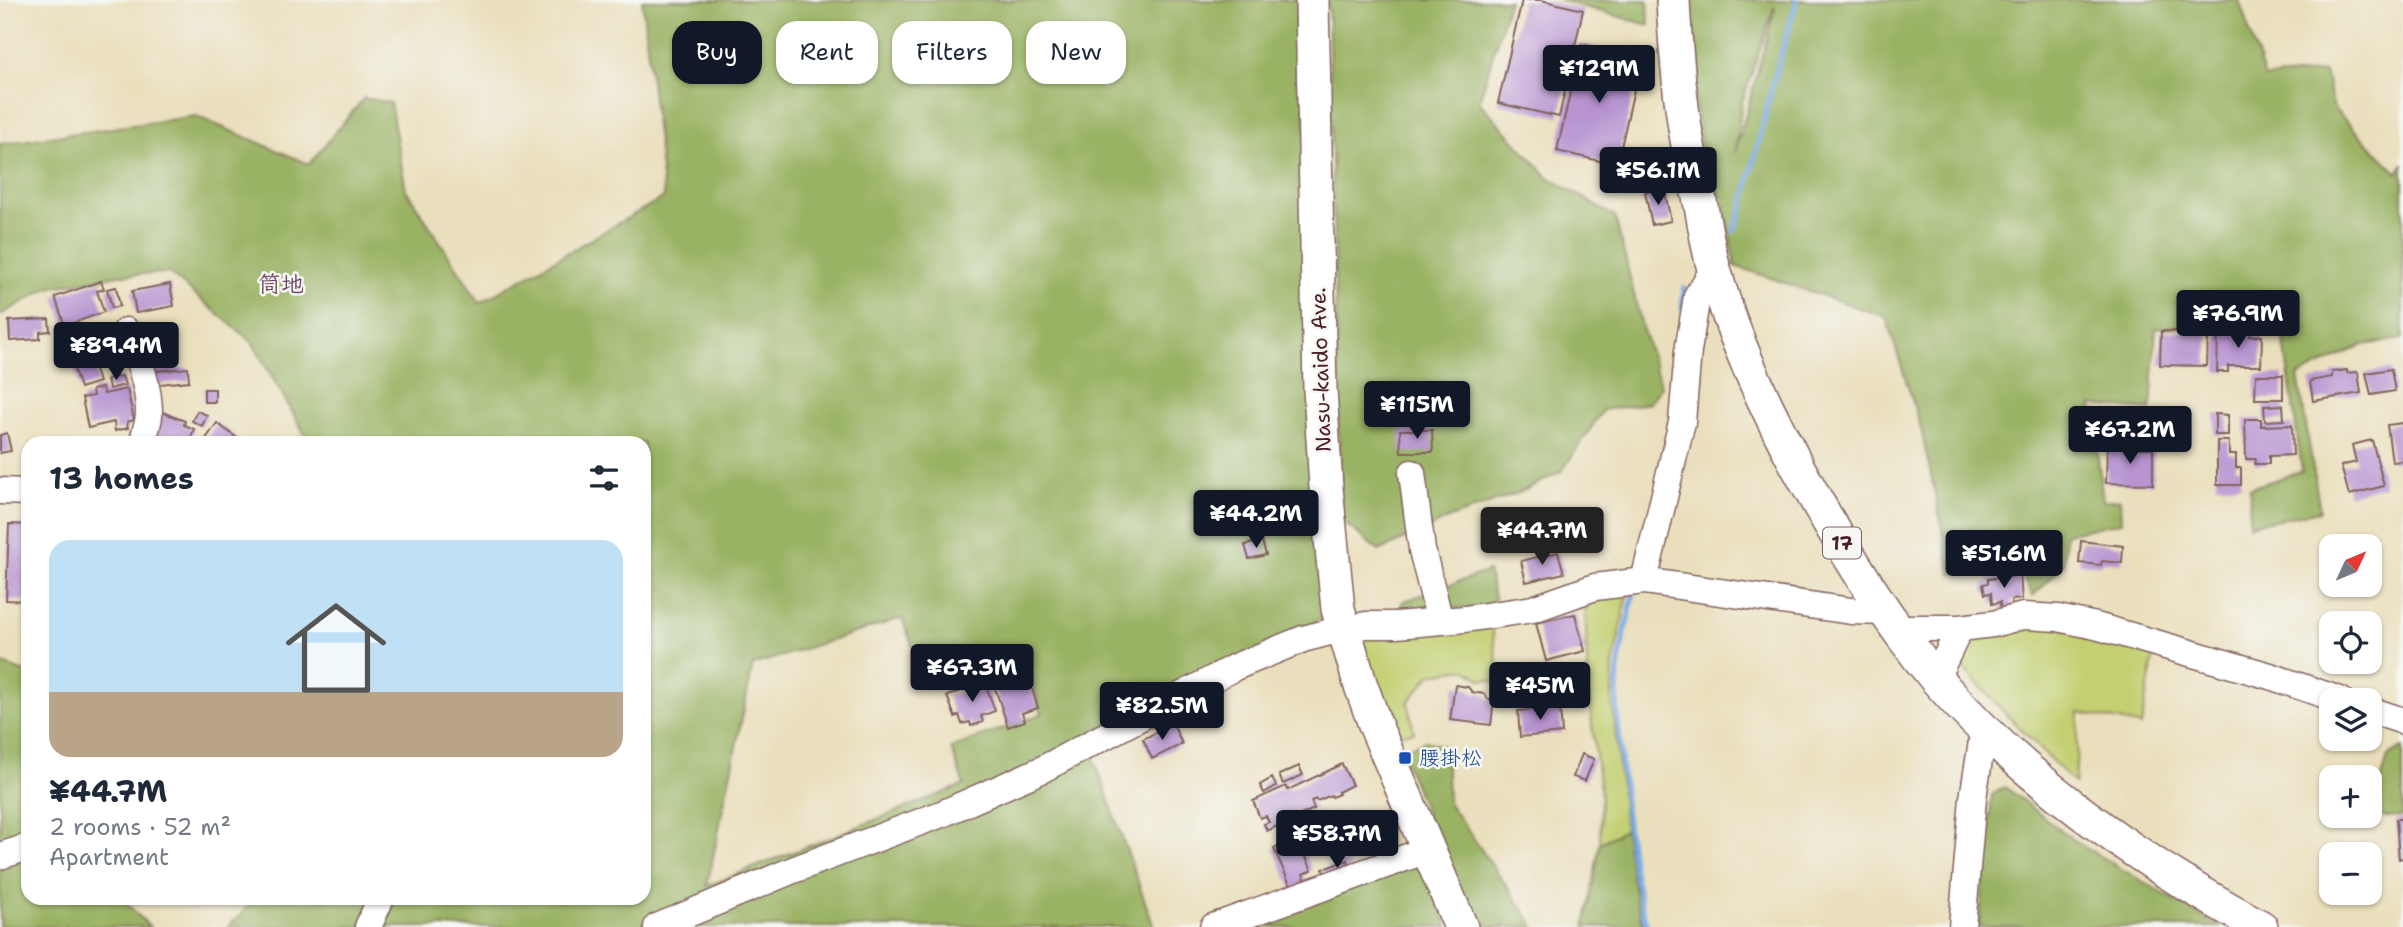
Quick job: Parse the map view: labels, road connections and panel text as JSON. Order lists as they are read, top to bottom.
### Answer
{
  "streets": {
    "main road": ["Nasu-kaido Ave.", "17"]
  },
  "districts": ["筒地"],
  "places": {
    "transit": ["腰掛松"]
  },
  "north": "top right",
  "page": {
    "chip": [
      "Buy",
      "Rent",
      "Filters",
      "New"
    ],
    "price": [
      "¥129M",
      "¥56.1M",
      "¥76.9M",
      "¥89.4M",
      "¥115M",
      "¥67.2M",
      "¥44.2M",
      "¥44.7M",
      "¥51.6M",
      "¥67.3M",
      "¥45M",
      "¥82.5M",
      "¥58.7M"
    ],
    "heading": "13 homes",
    "list": [
      {
        "name": "¥44.7M",
        "note": "2 rooms · 52 m² · Apartment"
      }
    ],
    "map_buttons": ["+", "−"]
  }
}
